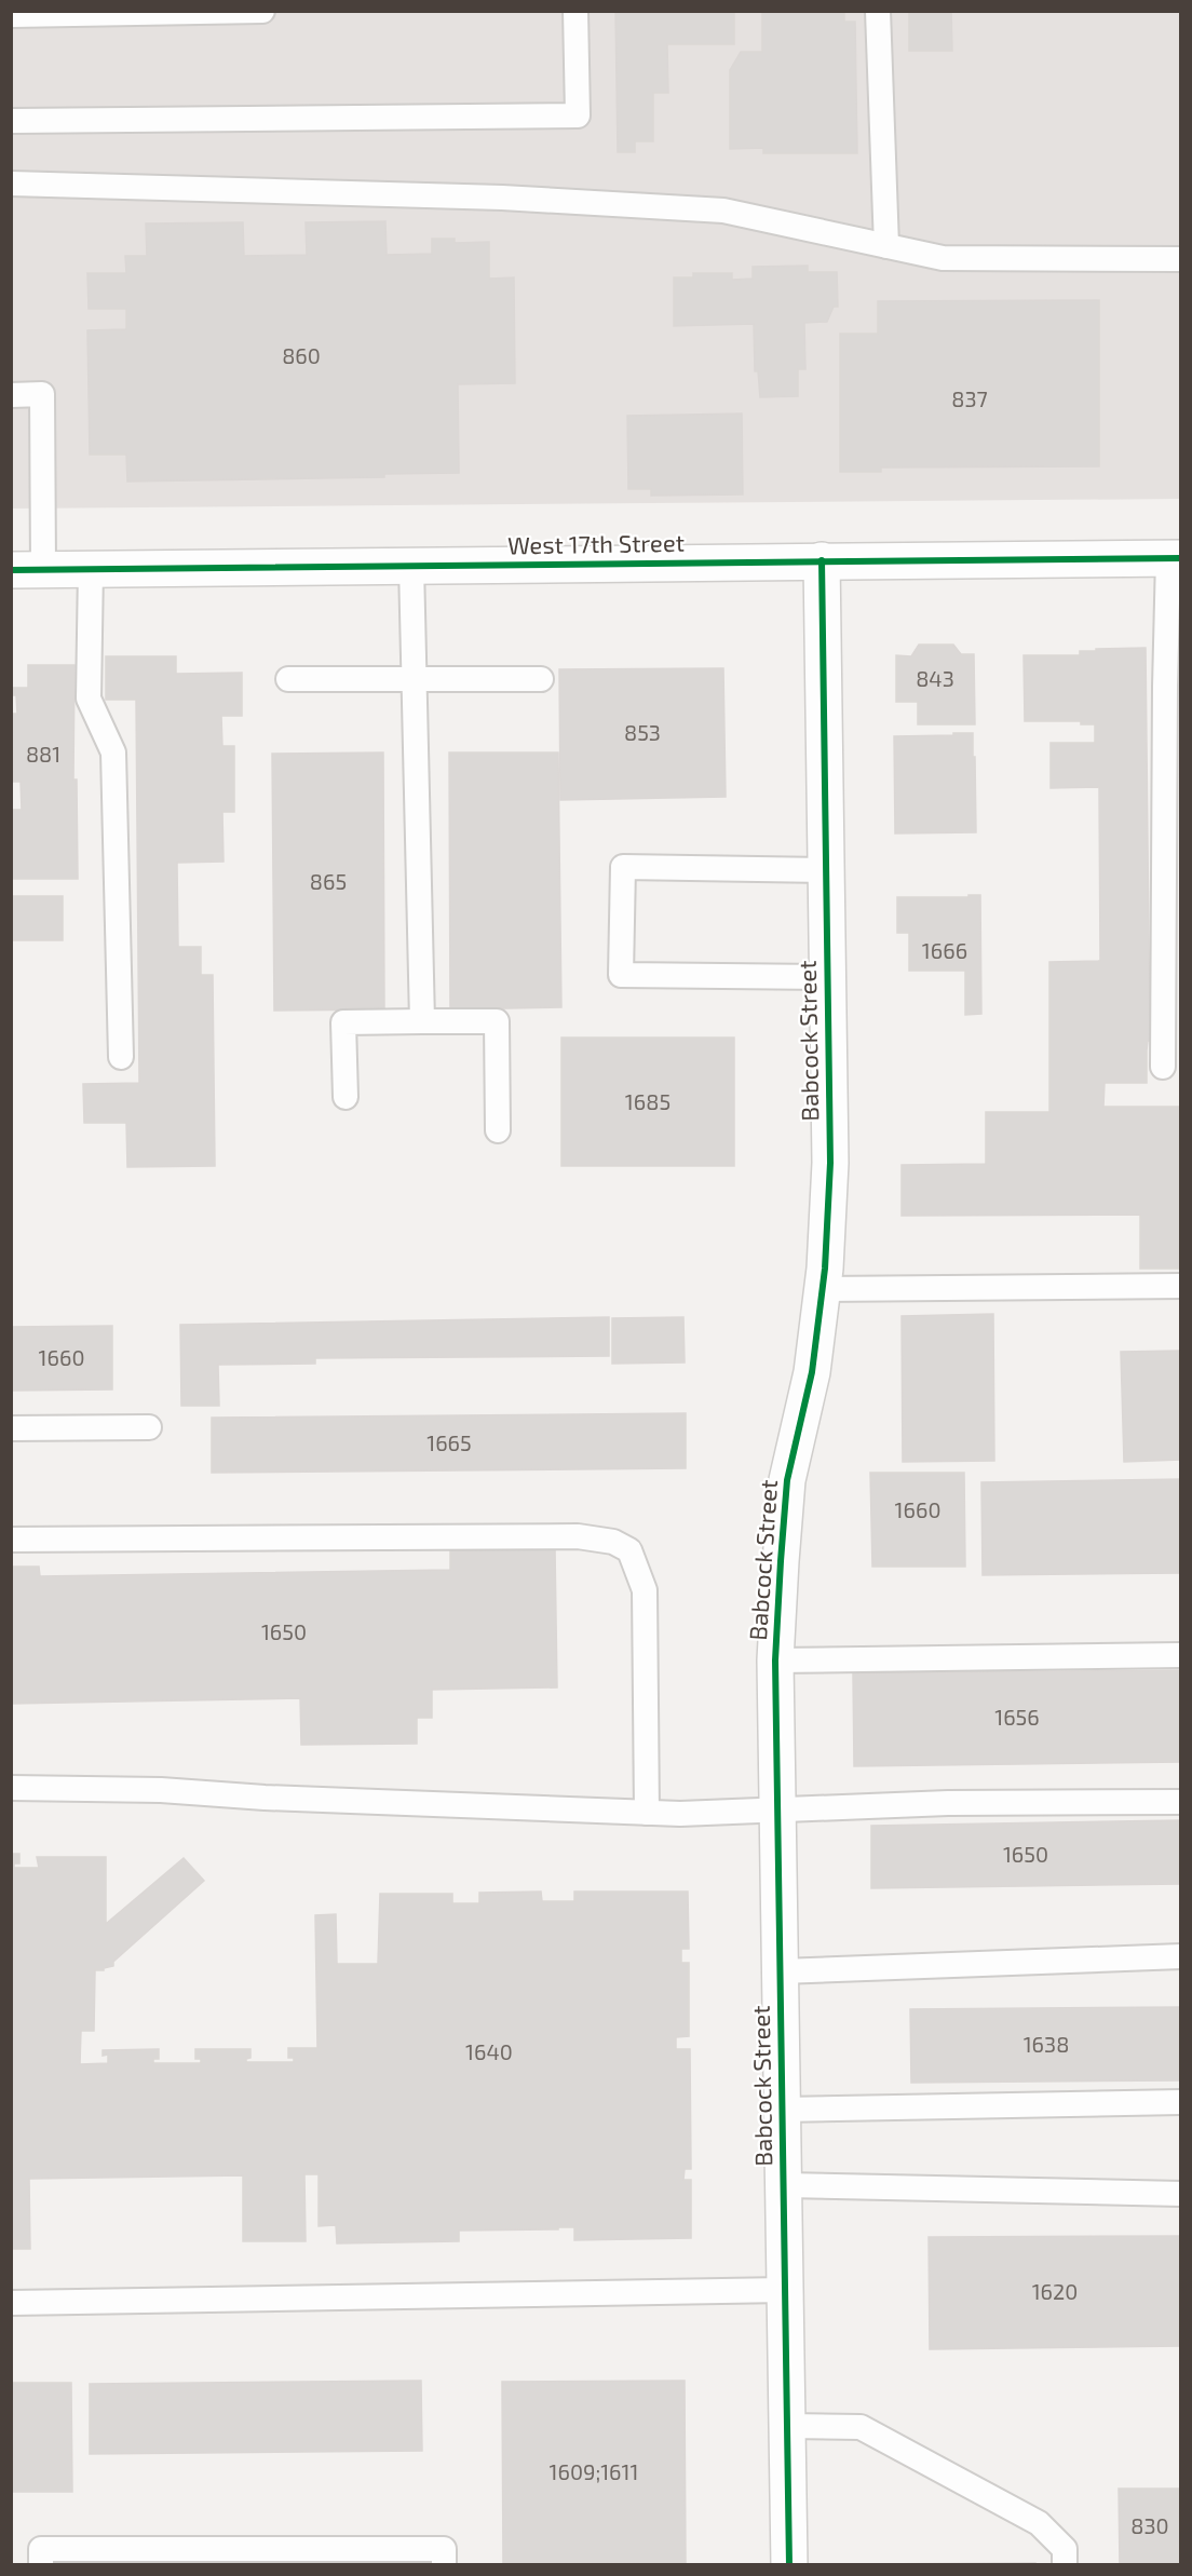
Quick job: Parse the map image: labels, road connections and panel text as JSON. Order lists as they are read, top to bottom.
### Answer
{
  "streets": {
    "street": ["West 17th Street", "Babcock Street"]
  },
  "crossings": [
    ["West 17th Street", "Babcock Street"]
  ],
  "house_numbers": [
    "860",
    "837",
    "843",
    "853",
    "881",
    "865",
    "1666",
    "1685",
    "1660",
    "1665",
    "1660",
    "1650",
    "1656",
    "1650",
    "1638",
    "1640",
    "1620",
    "1609;1611",
    "830"
  ]
}
